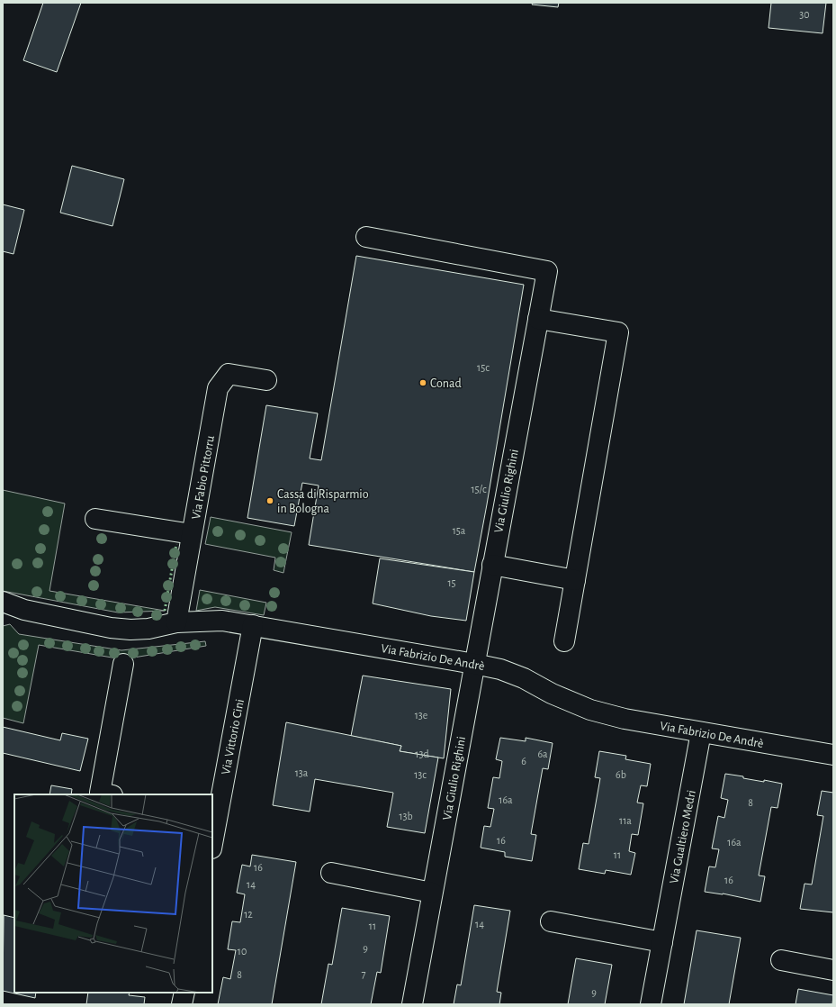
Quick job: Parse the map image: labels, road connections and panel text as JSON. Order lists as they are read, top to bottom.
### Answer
{
  "streets": {
    "street": [
      "Via Fabio Pittorru",
      "Via Giulio Righini",
      "Via Fabrizio De Andrè",
      "Via Vittorio Cini",
      "Via Gualtiero Medri"
    ]
  },
  "crossings": [
    ["Via Fabio Pittorru", "Via Fabrizio De Andrè"],
    ["Via Giulio Righini", "Via Fabrizio De Andrè"],
    ["Via Fabrizio De Andrè", "Via Vittorio Cini"],
    ["Via Fabrizio De Andrè", "Via Gualtiero Medri"]
  ],
  "places": ["Conad", "Cassa di Risparmio in Bologna"],
  "house_numbers": [
    "30",
    "15c",
    "15/c",
    "15a",
    "15",
    "13e",
    "13d",
    "6a",
    "6",
    "13a",
    "13c",
    "6b",
    "16a",
    "8",
    "13b",
    "11a",
    "16",
    "16a",
    "11",
    "16",
    "16",
    "14",
    "12",
    "14",
    "11",
    "9",
    "10",
    "7",
    "8",
    "9"
  ]
}
